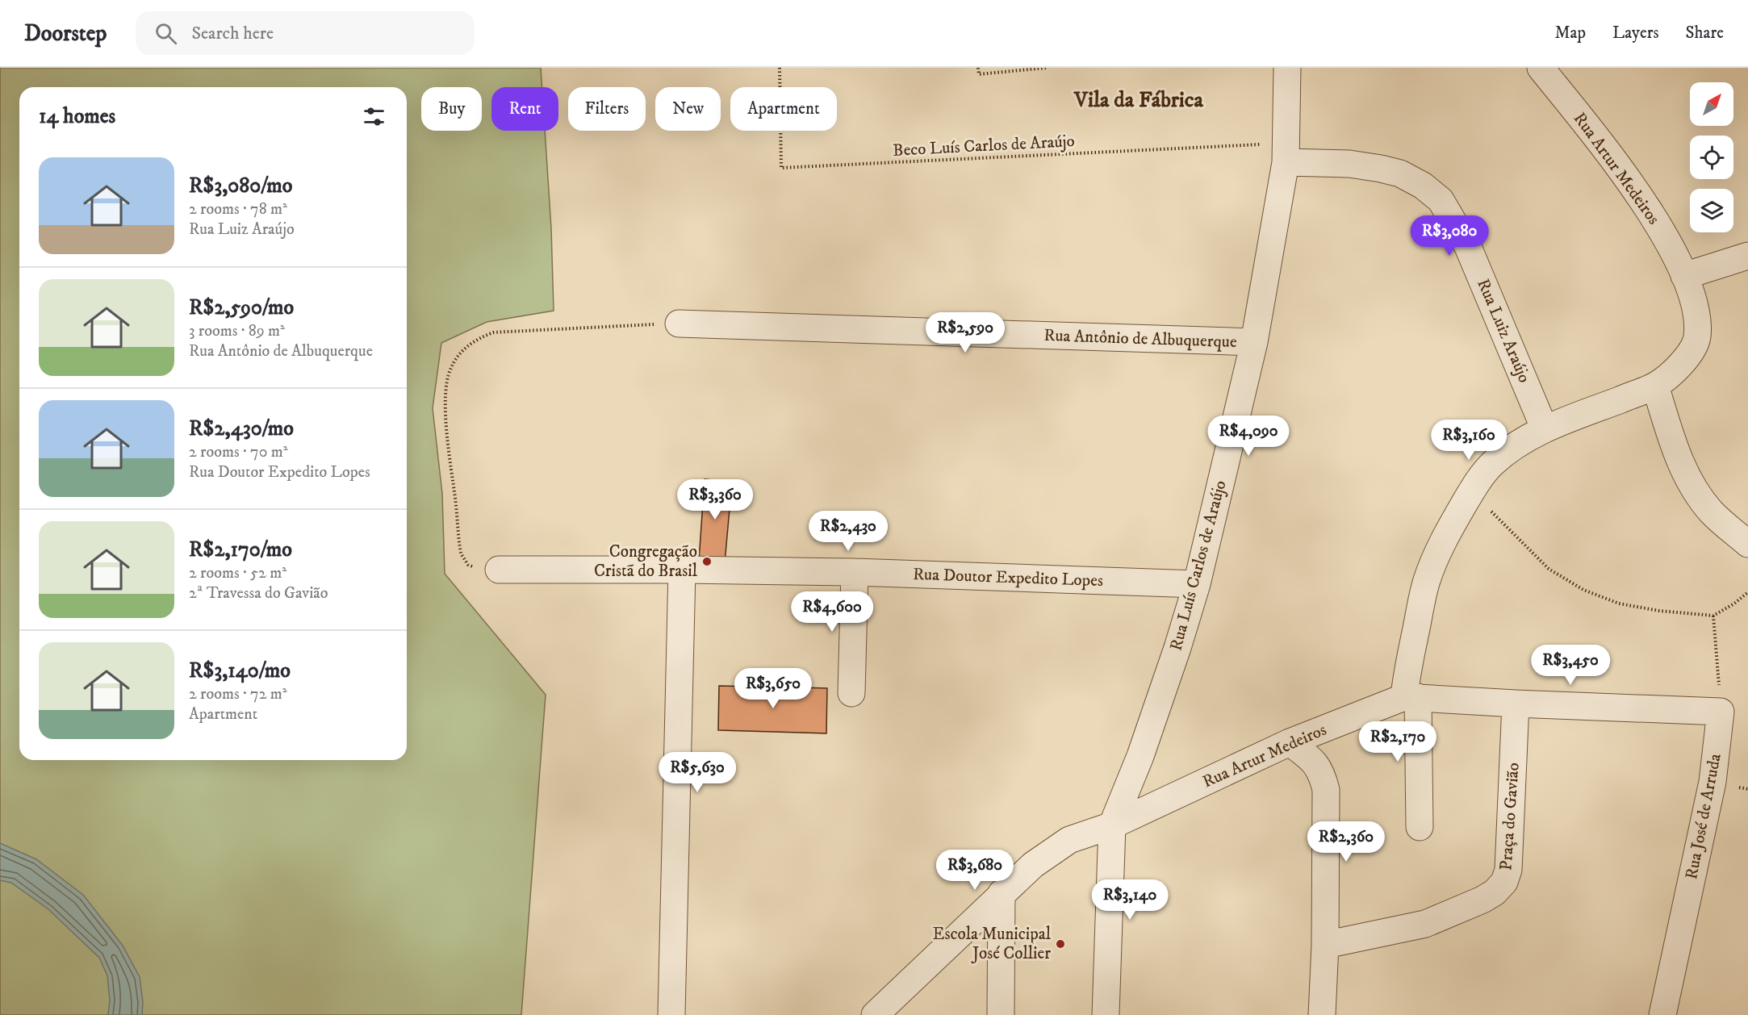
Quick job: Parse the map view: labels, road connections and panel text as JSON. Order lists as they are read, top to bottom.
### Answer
{
  "streets": {
    "street": [
      "Rua Artur Medeiros",
      "Rua Luiz Araújo",
      "Rua Antônio de Albuquerque",
      "Rua Luís Carlos de Araújo",
      "Rua Doutor Expedito Lopes",
      "Praça do Gavião",
      "Rua José de Arruda"
    ],
    "path": ["Beco Luís Carlos de Araújo"]
  },
  "crossings": [
    ["Beco Luís Carlos de Araújo", "Rua Luiz Araújo"],
    ["Beco Luís Carlos de Araújo", "Rua Luís Carlos de Araújo"],
    ["Rua Artur Medeiros", "Rua Luiz Araújo"],
    ["Rua Artur Medeiros", "Rua Luís Carlos de Araújo"],
    ["Rua Luiz Araújo", "Rua Luís Carlos de Araújo"],
    ["Rua Antônio de Albuquerque", "Rua Luís Carlos de Araújo"],
    ["Rua Luís Carlos de Araújo", "Rua Doutor Expedito Lopes"]
  ],
  "districts": ["Vila da Fábrica"],
  "places": ["Congregação Cristã do Brasil", "Escola Municipal José Collier"],
  "north": "top right",
  "page": {
    "header": "Doorstep",
    "search": "Search here",
    "nav": ["Map", "Layers", "Share"],
    "chip": [
      "Buy",
      "Rent",
      "Filters",
      "New",
      "Apartment"
    ],
    "heading": "14 homes",
    "list": [
      {
        "name": "R$3,080/mo",
        "note": "2 rooms · 78 m² · Rua Luiz Araújo"
      },
      {
        "name": "R$2,590/mo",
        "note": "3 rooms · 89 m² · Rua Antônio de Albuquerque"
      },
      {
        "name": "R$2,430/mo",
        "note": "2 rooms · 70 m² · Rua Doutor Expedito Lopes"
      },
      {
        "name": "R$2,170/mo",
        "note": "2 rooms · 52 m² · 2ª Travessa do Gavião"
      },
      {
        "name": "R$3,140/mo",
        "note": "2 rooms · 72 m² · Apartment"
      }
    ],
    "price": [
      "R$3,080",
      "R$2,590",
      "R$4,090",
      "R$3,160",
      "R$3,360",
      "R$2,430",
      "R$4,600",
      "R$3,450",
      "R$3,650",
      "R$2,170",
      "R$5,630",
      "R$2,360",
      "R$3,680",
      "R$3,140"
    ]
  }
}
